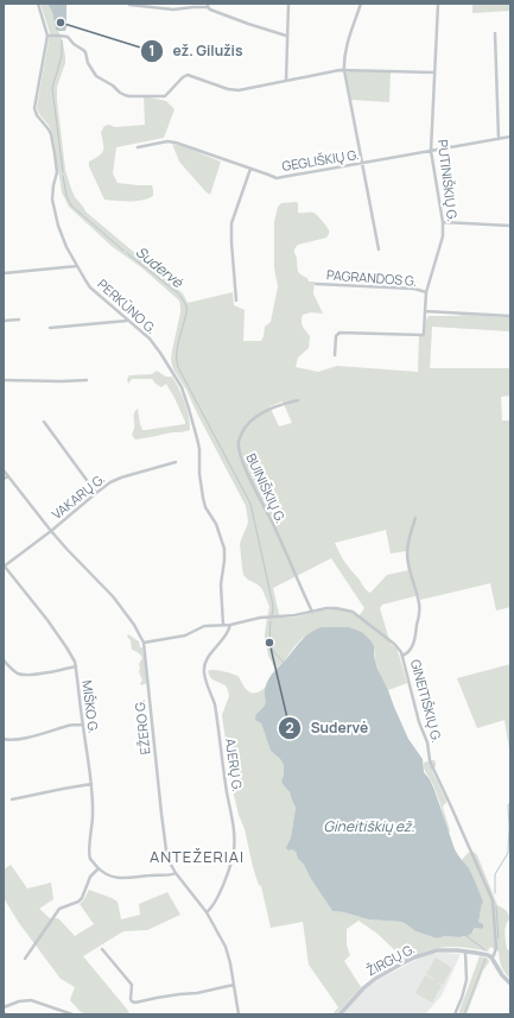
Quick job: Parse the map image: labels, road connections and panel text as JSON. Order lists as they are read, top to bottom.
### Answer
{
  "streets": {
    "street": [
      "GEGLIŠKIŲ G.",
      "PUTINIŠKIŲ G.",
      "PAGRANDOS G.",
      "PERKŪNO G.",
      "BUINIŠKIŲ G.",
      "VAKARŲ G.",
      "GINEITIŠKIŲ G.",
      "MIŠKO G.",
      "EŽERO G.",
      "AJERŲ G.",
      "ŽIRGŲ G."
    ]
  },
  "crossings": [
    ["GEGLIŠKIŲ G.", "PUTINIŠKIŲ G."],
    ["PUTINIŠKIŲ G.", "PAGRANDOS G."],
    ["PERKŪNO G.", "GINEITIŠKIŲ G."],
    ["BUINIŠKIŲ G.", "GINEITIŠKIŲ G."],
    ["VAKARŲ G.", "MIŠKO G."],
    ["VAKARŲ G.", "EŽERO G."],
    ["GINEITIŠKIŲ G.", "EŽERO G."],
    ["GINEITIŠKIŲ G.", "AJERŲ G."],
    ["GINEITIŠKIŲ G.", "ŽIRGŲ G."],
    ["EŽERO G.", "AJERŲ G."]
  ],
  "districts": ["ANTEŽERIAI"],
  "water": ["Sudervė", "Gineitiškių ež."],
  "places": ["ež. Gilužis", "Sudervė"]
}
